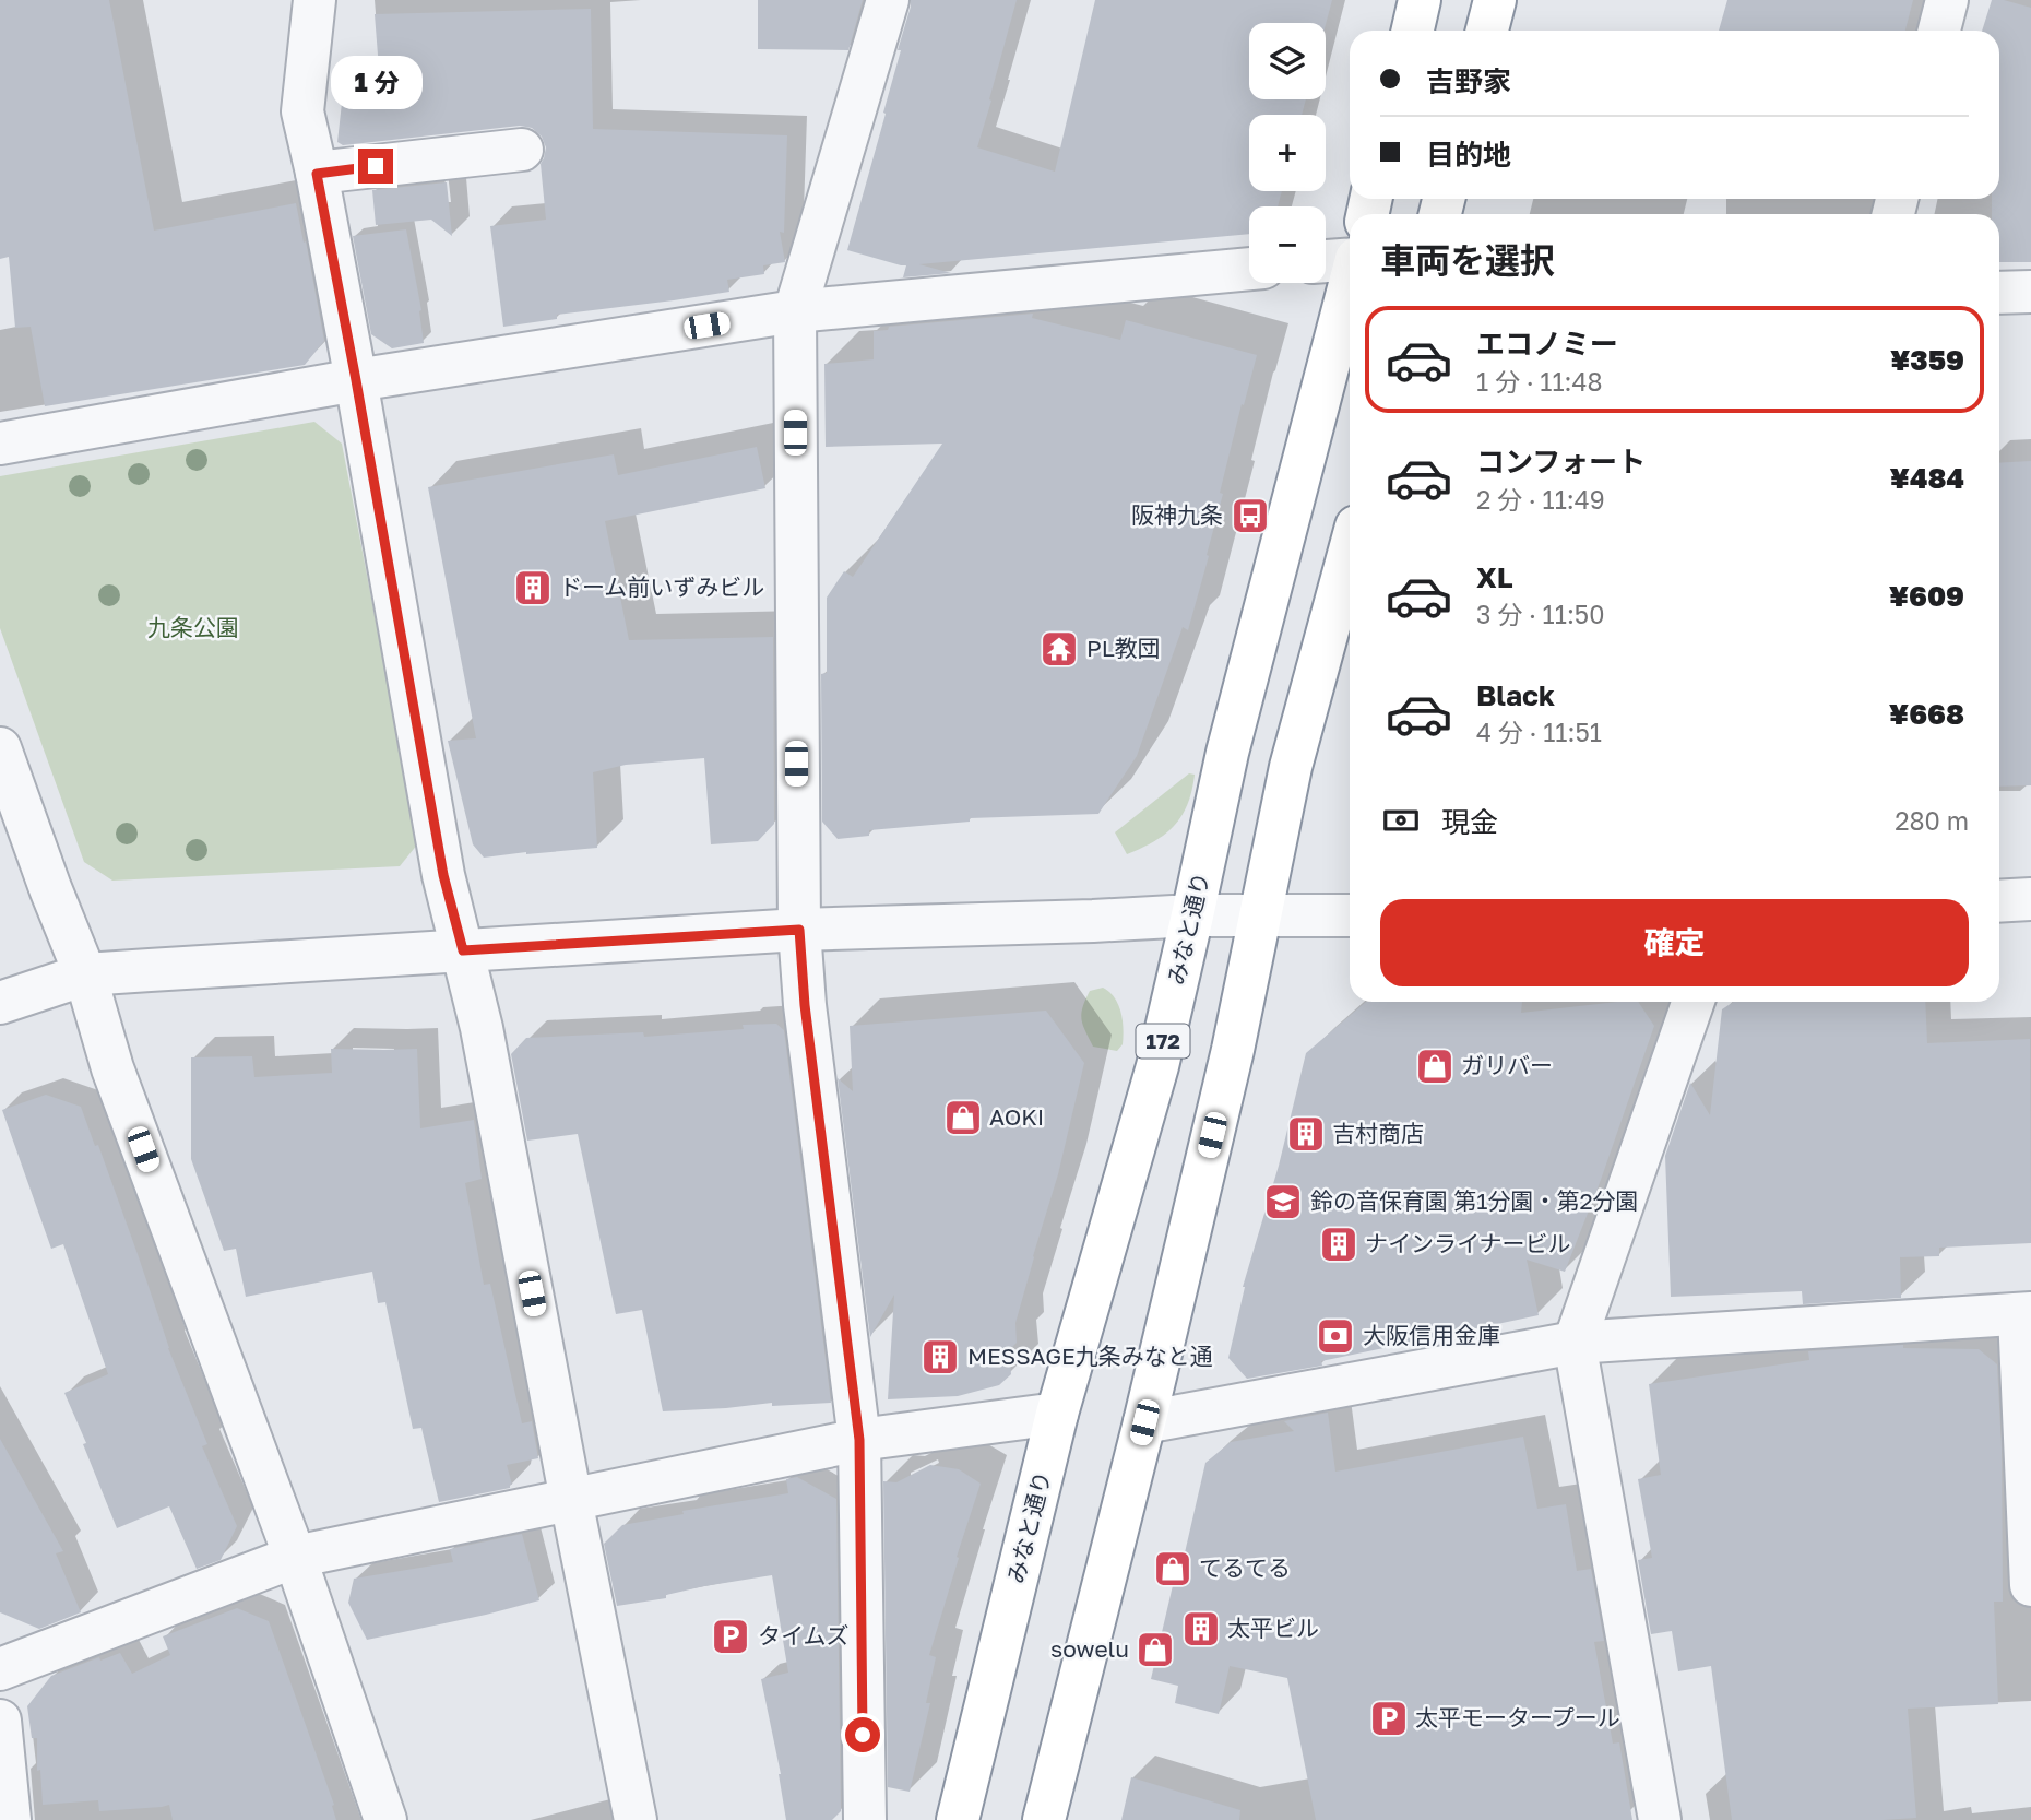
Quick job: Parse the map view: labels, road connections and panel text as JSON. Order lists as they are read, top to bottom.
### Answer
{
  "streets": {
    "highway": ["みなと通り", "172"]
  },
  "parks": ["九条公園"],
  "places": {
    "bus stop": ["阪神九条"],
    "building": [
      "ドーム前いずみビル",
      "吉村商店",
      "ナインライナービル",
      "MESSAGE九条みなと通",
      "太平ビル"
    ],
    "temple": ["PL教団"],
    "shop": [
      "ガリバー",
      "AOKI",
      "てるてる",
      "sowelu"
    ],
    "school or university": ["鈴の音保育園 第1分園・第2分園"],
    "bank": ["大阪信用金庫"],
    "parking": ["タイムズ", "太平モータープール"]
  },
  "page": {
    "map_buttons": ["+", "−"],
    "banner": ["吉野家", "目的地"],
    "bubble": "1 分",
    "heading": "車両を選択",
    "list": [
      {
        "name": "エコノミー",
        "note": "1 分 · 11:48",
        "value": "¥359"
      },
      {
        "name": "コンフォート",
        "note": "2 分 · 11:49",
        "value": "¥484"
      },
      {
        "name": "XL",
        "note": "3 分 · 11:50",
        "value": "¥609"
      },
      {
        "name": "Black",
        "note": "4 分 · 11:51",
        "value": "¥668"
      }
    ],
    "pay": ["現金", "280 m"],
    "buttons": "確定"
  }
}
